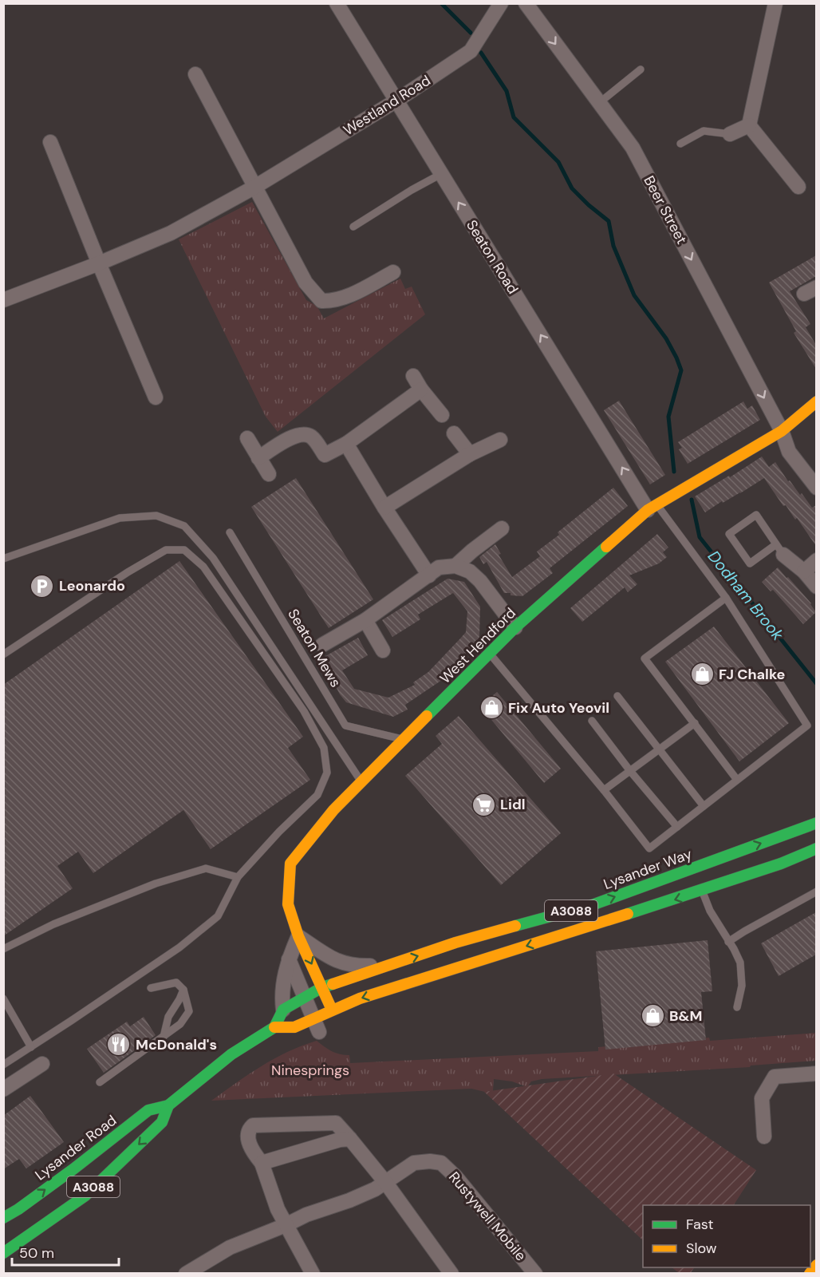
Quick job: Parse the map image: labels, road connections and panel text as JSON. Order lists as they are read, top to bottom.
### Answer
{
  "streets": {
    "main road": [
      "West Hendford",
      "Lysander Way",
      "A3088",
      "Lysander Road"
    ],
    "street": [
      "Westland Road",
      "Beer Street",
      "Seaton Road",
      "Rustywell Mobile"
    ],
    "lane": ["Seaton Mews"]
  },
  "crossings": [
    ["Westland Road", "Seaton Road"],
    ["Beer Street", "West Hendford"],
    ["Seaton Road", "West Hendford"],
    ["West Hendford", "Seaton Mews"],
    ["West Hendford", "Lysander Way"],
    ["West Hendford", "A3088"],
    ["West Hendford", "Lysander Road"],
    ["Lysander Way", "A3088"],
    ["A3088", "Lysander Road"]
  ],
  "one_way": ["Beer Street", "Seaton Road"],
  "water": ["Dodham Brook"],
  "parks": ["Ninesprings"],
  "places": {
    "parking": ["Leonardo"],
    "shop": ["FJ Chalke", "Fix Auto Yeovil", "B&M"],
    "supermarket": ["Lidl"],
    "restaurant": ["McDonald's"]
  },
  "legend": ["Fast", "Slow"],
  "scale_bar": "50 m"
}
